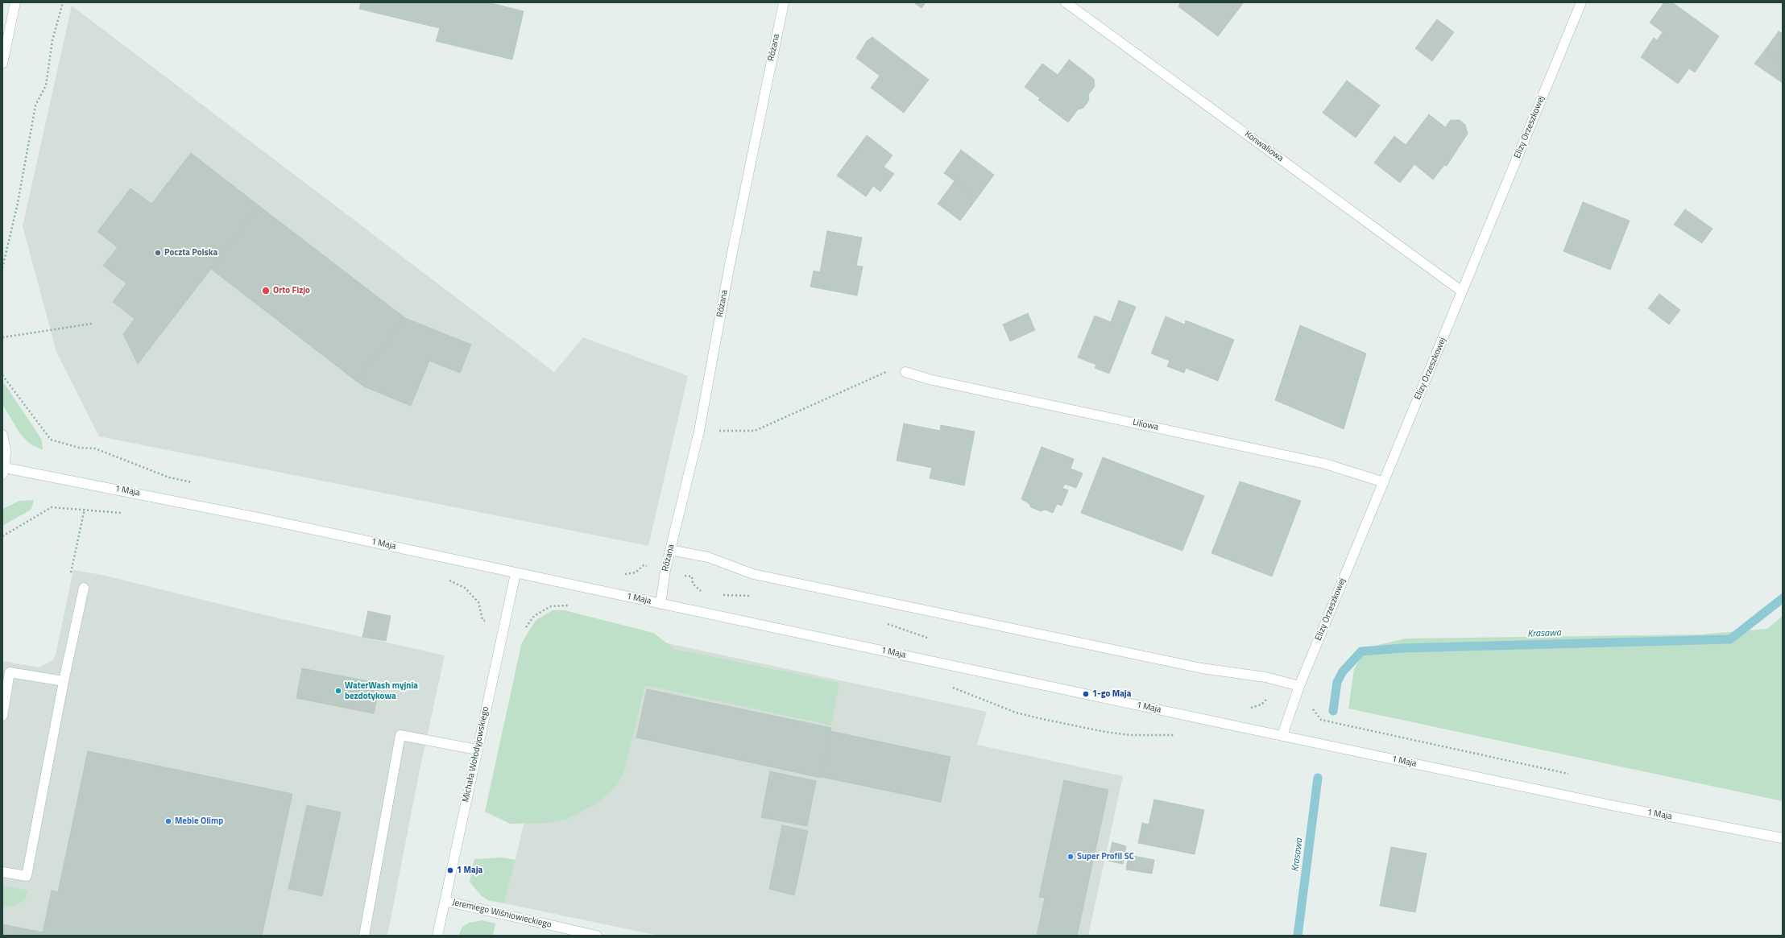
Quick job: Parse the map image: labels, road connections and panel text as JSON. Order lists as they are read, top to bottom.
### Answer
{
  "streets": {
    "street": [
      "Różana",
      "Elizy Orzeszkowej",
      "Konwaliowa",
      "Liliowa",
      "1 Maja",
      "Michała Wołodyjowskiego",
      "Jeremiego Wiśniowieckiego"
    ]
  },
  "crossings": [
    ["Różana", "1 Maja"],
    ["Elizy Orzeszkowej", "Konwaliowa"],
    ["Elizy Orzeszkowej", "Liliowa"],
    ["Elizy Orzeszkowej", "1 Maja"],
    ["1 Maja", "Michała Wołodyjowskiego"],
    ["Michała Wołodyjowskiego", "Jeremiego Wiśniowieckiego"]
  ],
  "water": ["Krasawa"],
  "places": [
    "Poczta Polska",
    "Orto Fizjo",
    "WaterWash myjnia bezdotykowa",
    "1-go Maja",
    "Meble Olimp",
    "Super Profil SC",
    "1 Maja"
  ]
}
